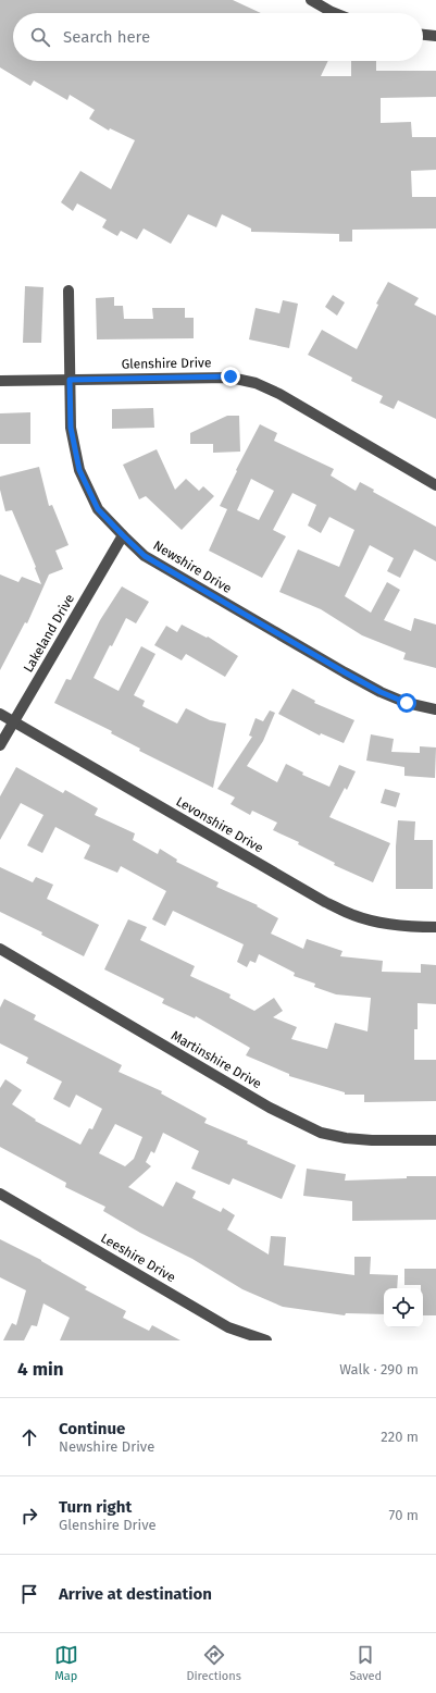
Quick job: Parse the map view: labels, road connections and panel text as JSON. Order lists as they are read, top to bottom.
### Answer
{
  "streets": {
    "street": [
      "Glenshire Drive",
      "Newshire Drive",
      "Lakeland Drive",
      "Levonshire Drive",
      "Martinshire Drive",
      "Leeshire Drive"
    ]
  },
  "crossings": [
    ["Glenshire Drive", "Newshire Drive"],
    ["Newshire Drive", "Lakeland Drive"],
    ["Lakeland Drive", "Levonshire Drive"]
  ],
  "page": {
    "search": "Search here",
    "heading": ["4 min", "Walk · 290 m"],
    "list": [
      ["Continue", "Newshire Drive", "220 m"],
      ["Turn right", "Glenshire Drive", "70 m"],
      "Arrive at destination"
    ],
    "nav": ["Map", "Directions", "Saved"]
  }
}
